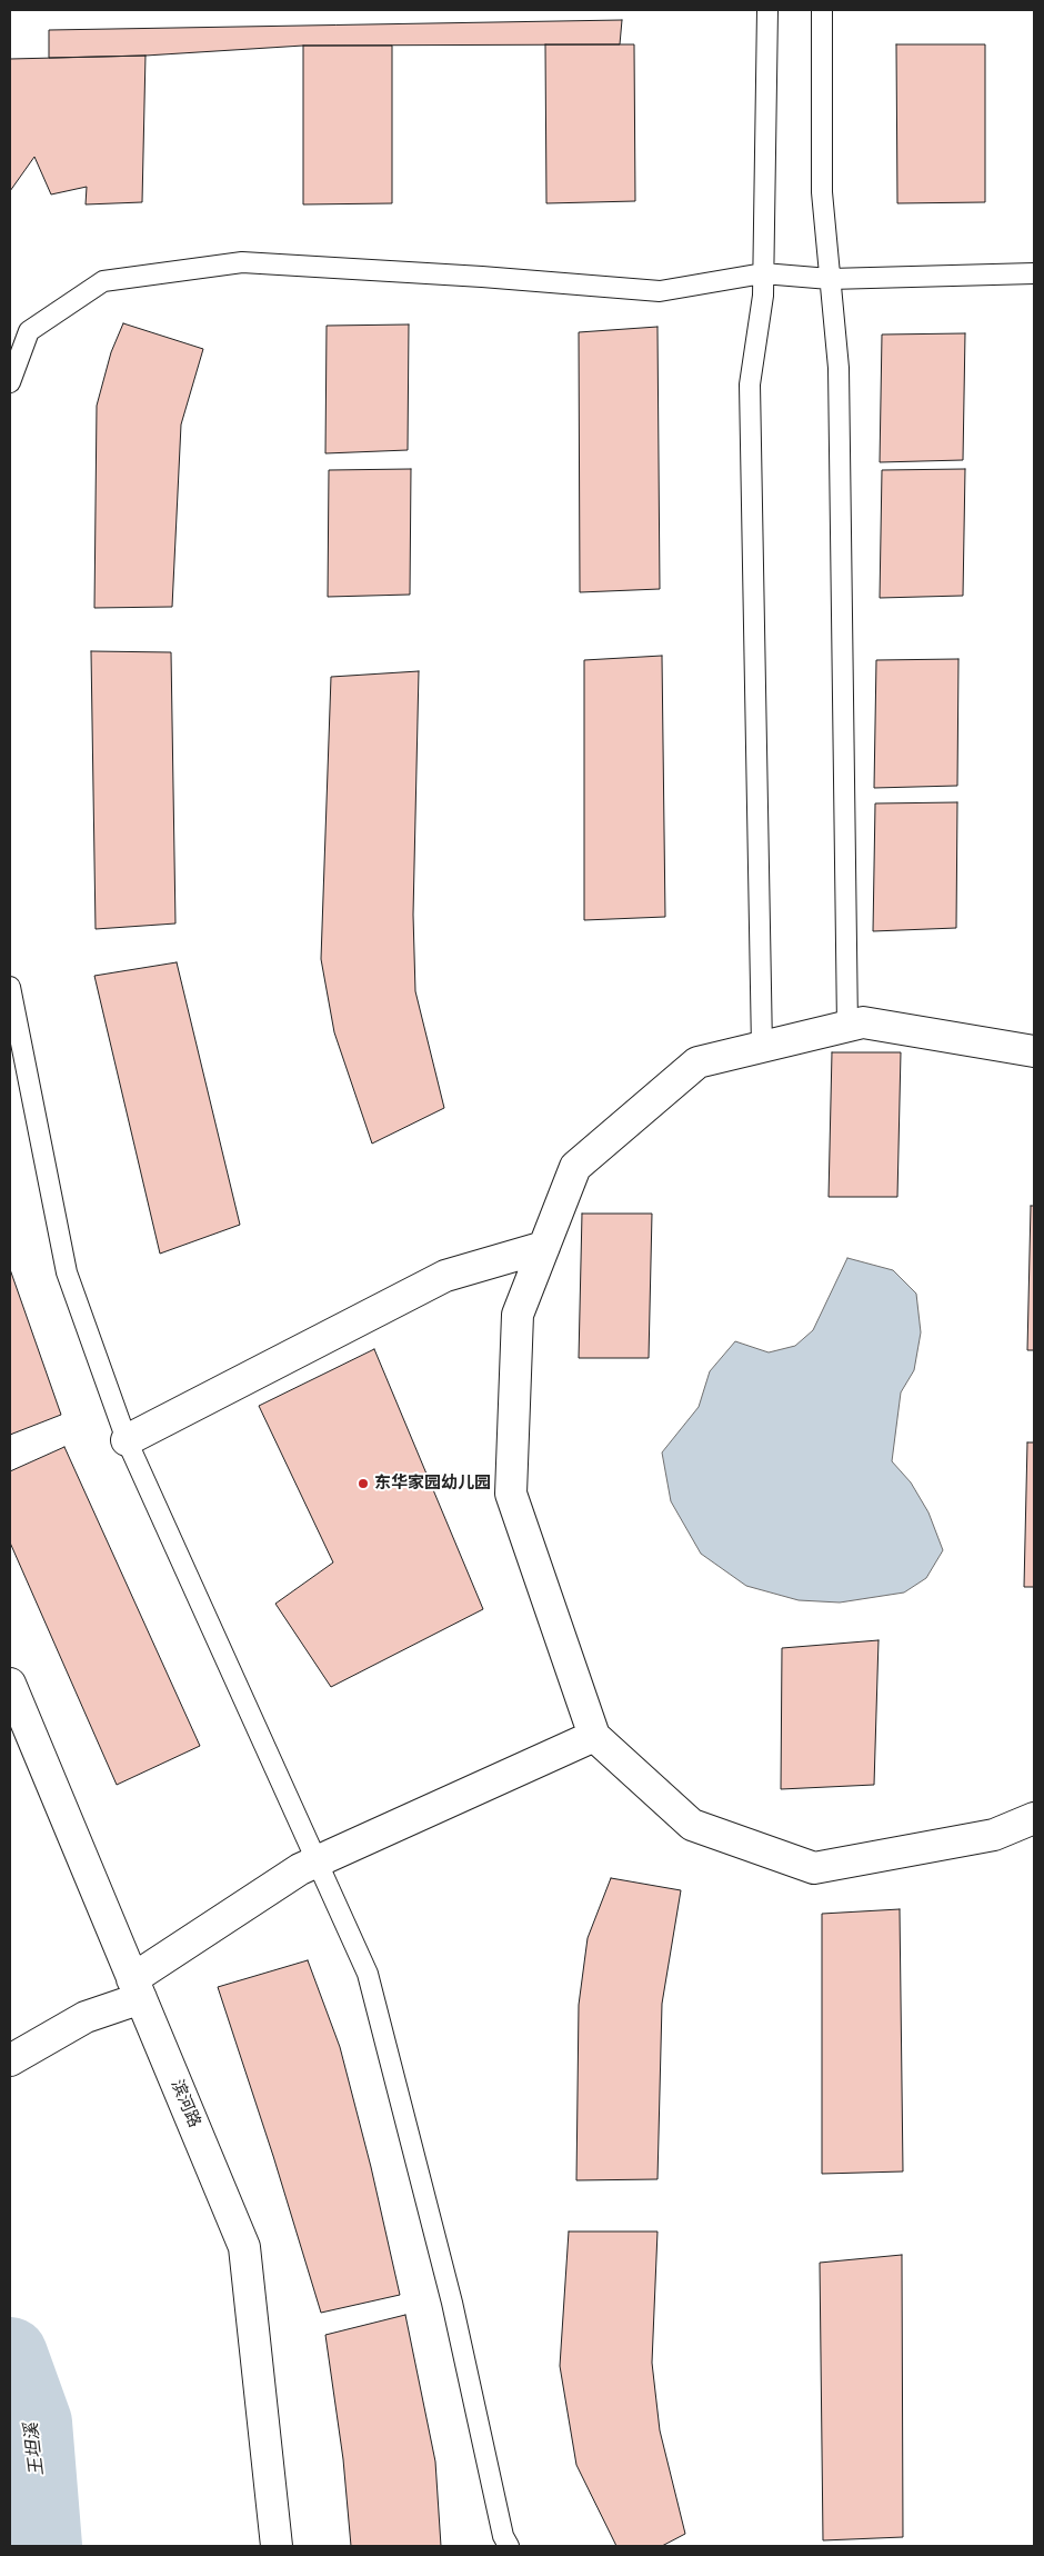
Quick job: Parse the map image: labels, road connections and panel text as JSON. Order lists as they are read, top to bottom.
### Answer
{
  "streets": {
    "street": ["滨河路"]
  },
  "water": ["王坦溪"],
  "places": ["东华家园幼儿园"]
}
